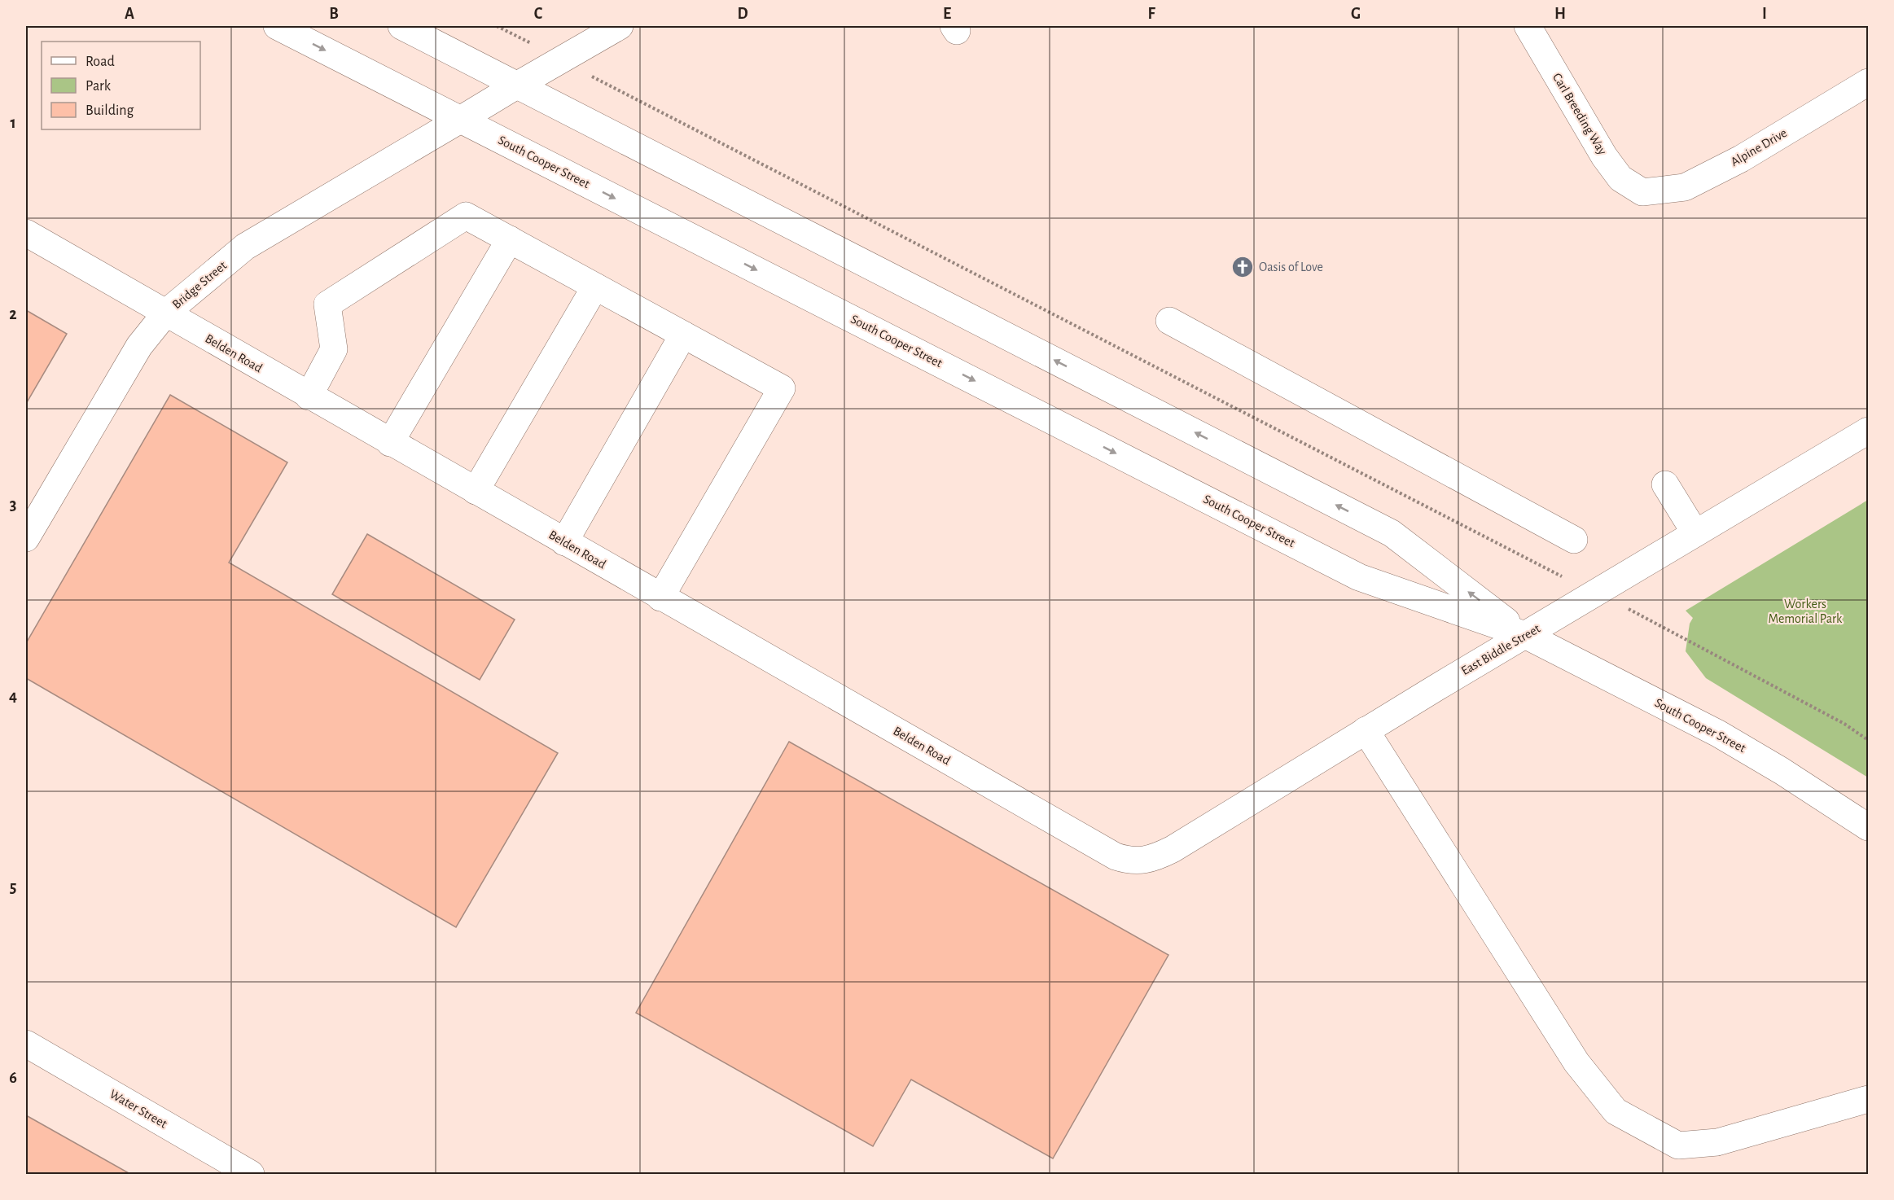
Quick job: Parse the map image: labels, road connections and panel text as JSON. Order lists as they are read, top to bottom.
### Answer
{
  "streets": {
    "street": [
      "Carl Breeding Way",
      "Alpine Drive",
      "South Cooper Street",
      "Bridge Street",
      "Belden Road",
      "East Biddle Street",
      "Water Street"
    ]
  },
  "crossings": [
    ["Carl Breeding Way", "Alpine Drive"],
    ["South Cooper Street", "Bridge Street"],
    ["South Cooper Street", "East Biddle Street"],
    ["Bridge Street", "Belden Road"],
    ["Belden Road", "East Biddle Street"]
  ],
  "parks": ["Workers Memorial Park"],
  "places": {
    "church": ["Oasis of Love"]
  },
  "legend": ["Road", "Park", "Building"],
  "grid": {
    "columns": [
      "A",
      "B",
      "C",
      "D",
      "E",
      "F",
      "G",
      "H",
      "I"
    ],
    "rows": [
      "1",
      "2",
      "3",
      "4",
      "5",
      "6"
    ]
  }
}
